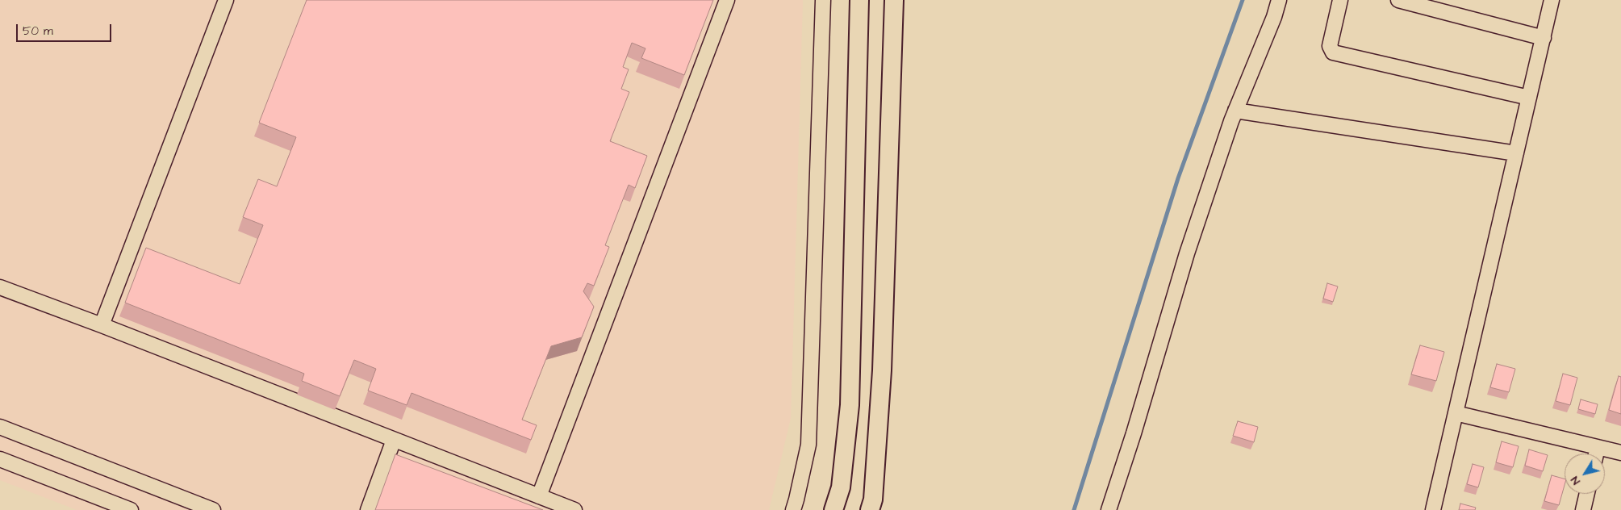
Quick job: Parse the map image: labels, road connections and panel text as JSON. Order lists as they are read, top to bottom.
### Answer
{
  "scale_bar": "50 m",
  "north": "bottom left"
}
